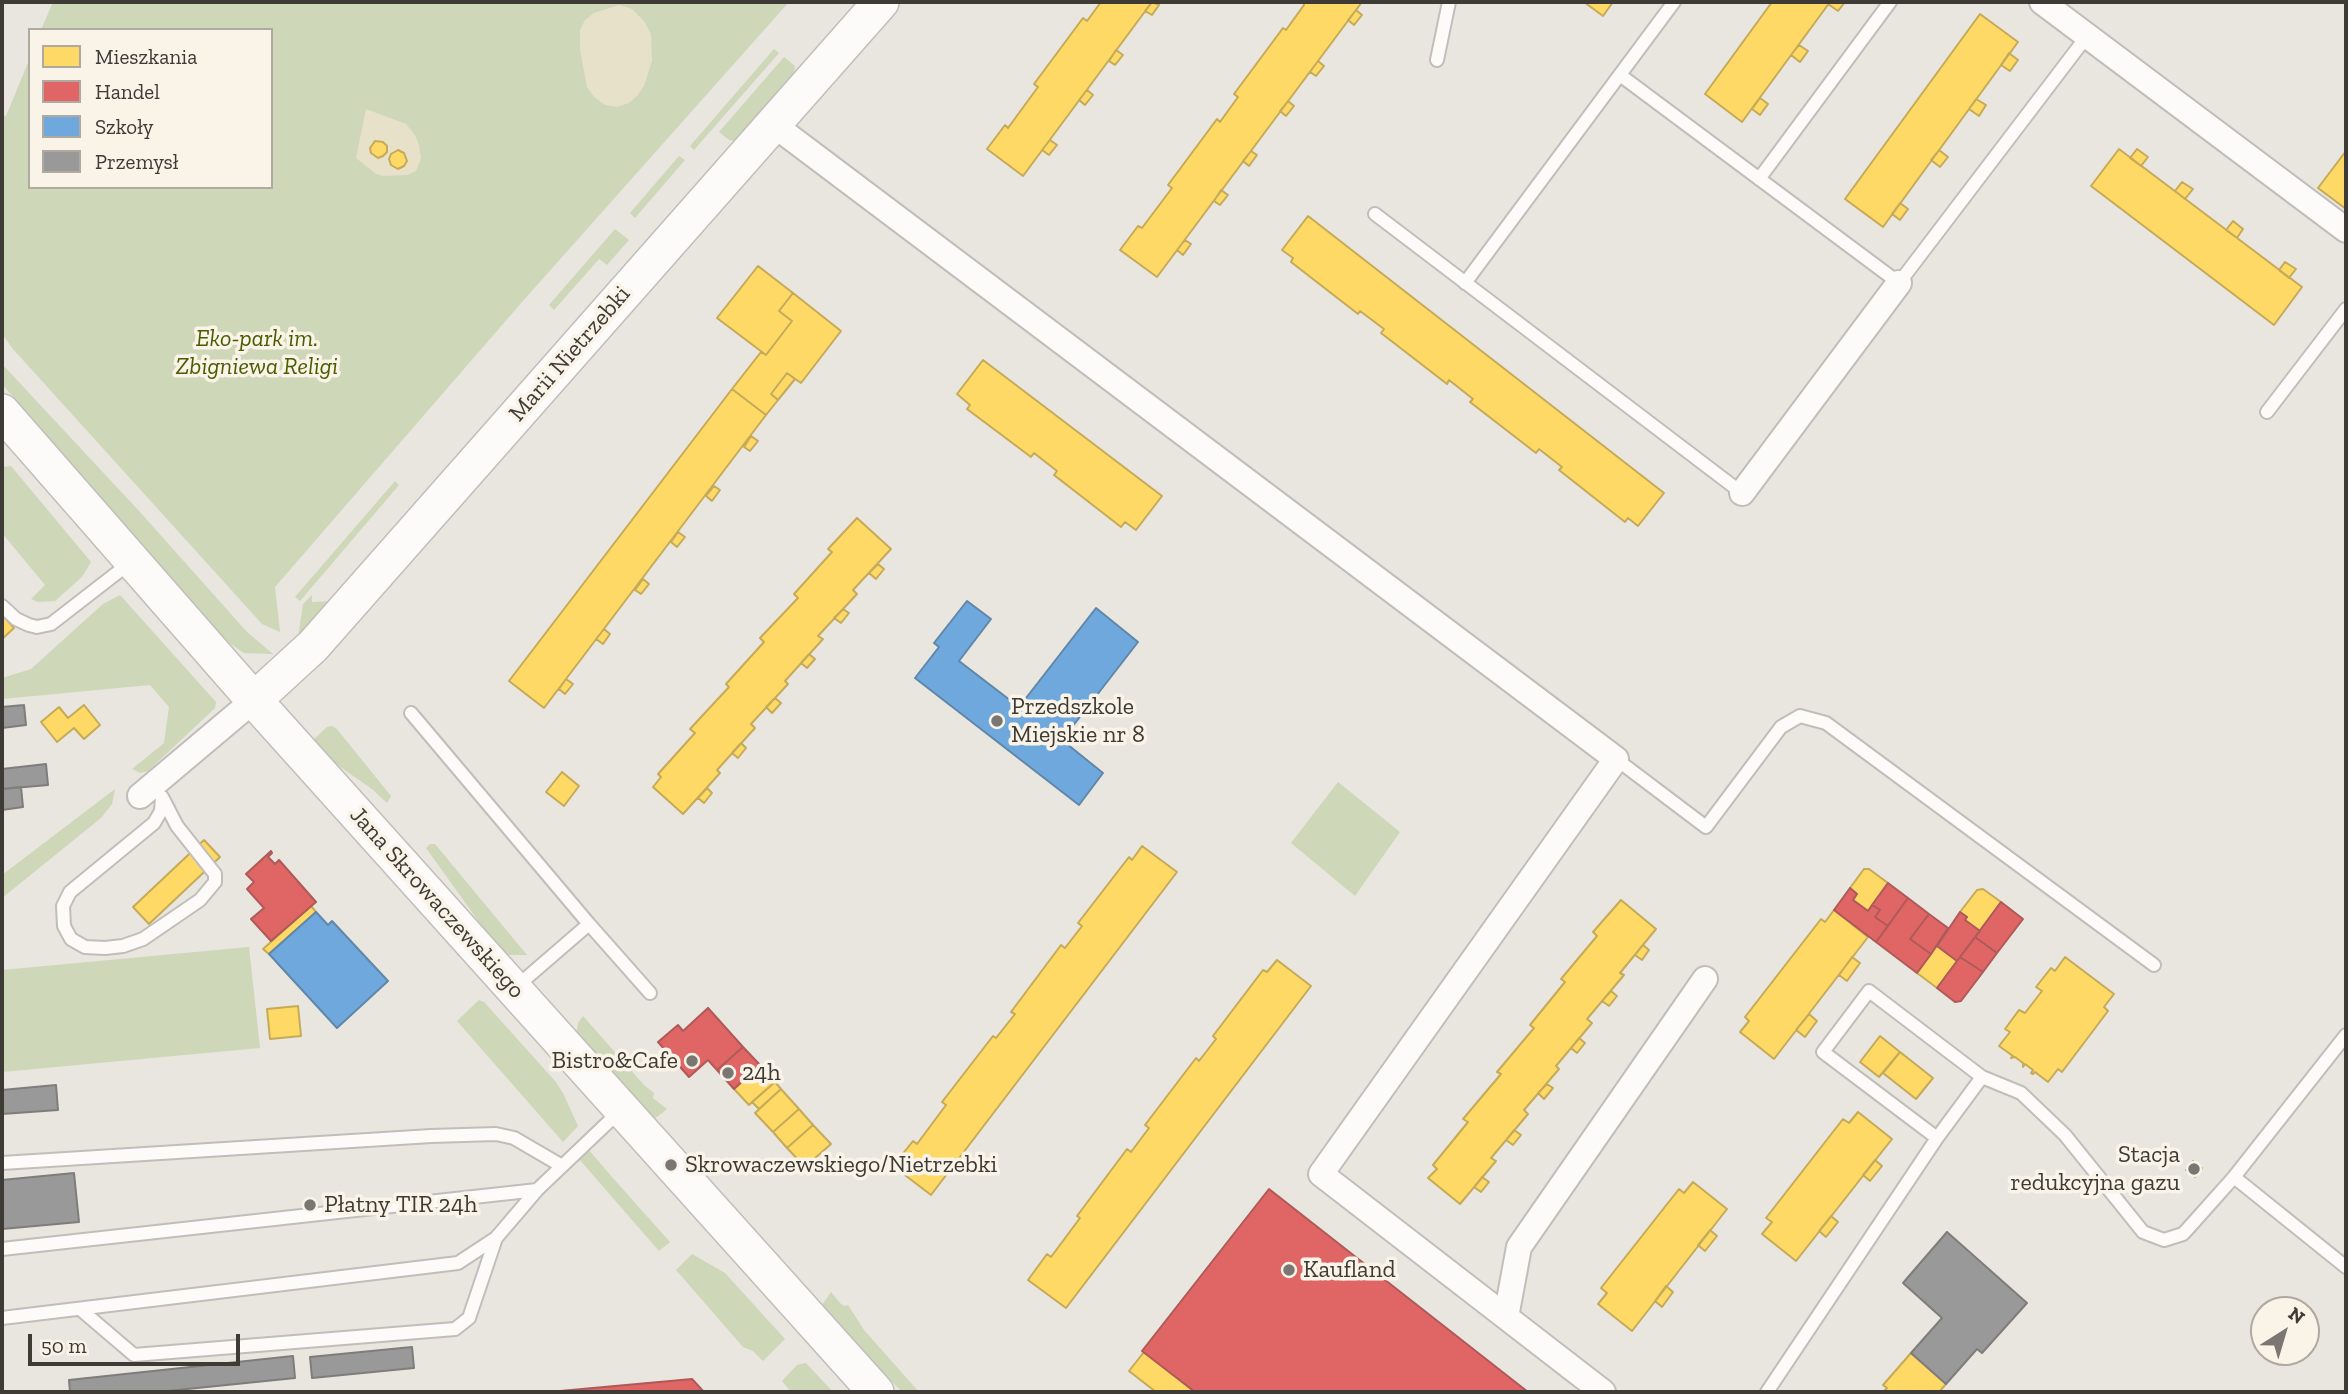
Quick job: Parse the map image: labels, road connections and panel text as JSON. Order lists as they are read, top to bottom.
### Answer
{
  "streets": {
    "street": ["Marii Nietrzebki", "Jana Skrowaczewskiego"]
  },
  "crossings": [
    ["Marii Nietrzebki", "Jana Skrowaczewskiego"]
  ],
  "parks": ["Eko-park im. Zbigniewa Religi"],
  "places": [
    "Przedszkole Miejskie nr 8",
    "Bistro&Cafe",
    "24h",
    "Skrowaczewskiego/Nietrzebki",
    "Stacja redukcyjna gazu",
    "Płatny TIR 24h",
    "Kaufland"
  ],
  "legend": [
    "Mieszkania",
    "Handel",
    "Szkoły",
    "Przemysł"
  ],
  "scale_bar": "50 m",
  "north": "top right"
}
